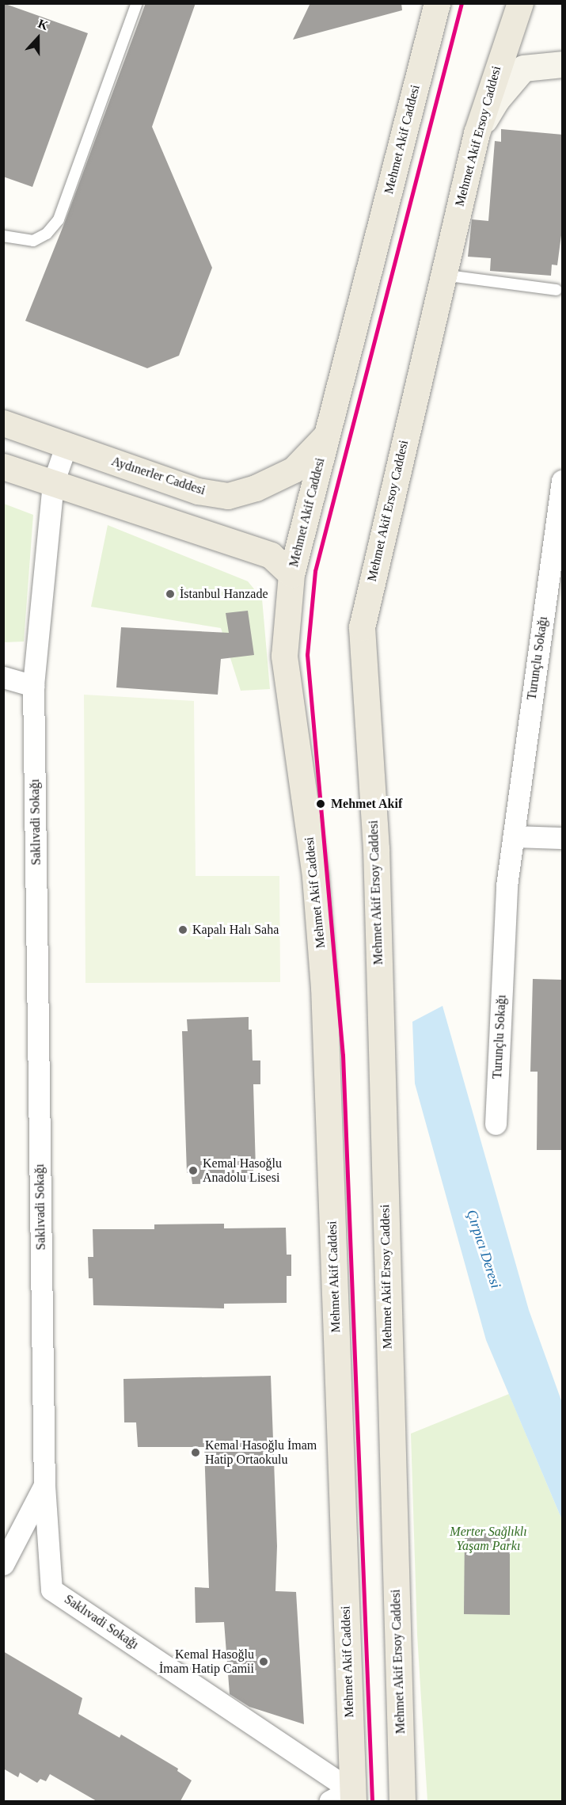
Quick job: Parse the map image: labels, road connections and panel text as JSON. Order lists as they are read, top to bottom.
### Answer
{
  "streets": {
    "main road": ["Mehmet Akif Ersoy Caddesi", "Mehmet Akif Caddesi", "Aydınerler Caddesi"],
    "street": ["Turunçlu Sokağı", "Saklıvadi Sokağı"]
  },
  "crossings": [
    ["Mehmet Akif Caddesi", "Aydınerler Caddesi"],
    ["Aydınerler Caddesi", "Saklıvadi Sokağı"]
  ],
  "water": ["Çırpıcı Deresi"],
  "parks": ["Merter Sağlıklı Yaşam Parkı"],
  "places": [
    "İstanbul Hanzade",
    "Mehmet Akif",
    "Kapalı Halı Saha",
    "Kemal Hasoğlu Anadolu Lisesi",
    "Kemal Hasoğlu İmam Hatip Ortaokulu",
    "Kemal Hasoğlu İmam Hatip Camii"
  ],
  "north": "top"
}
